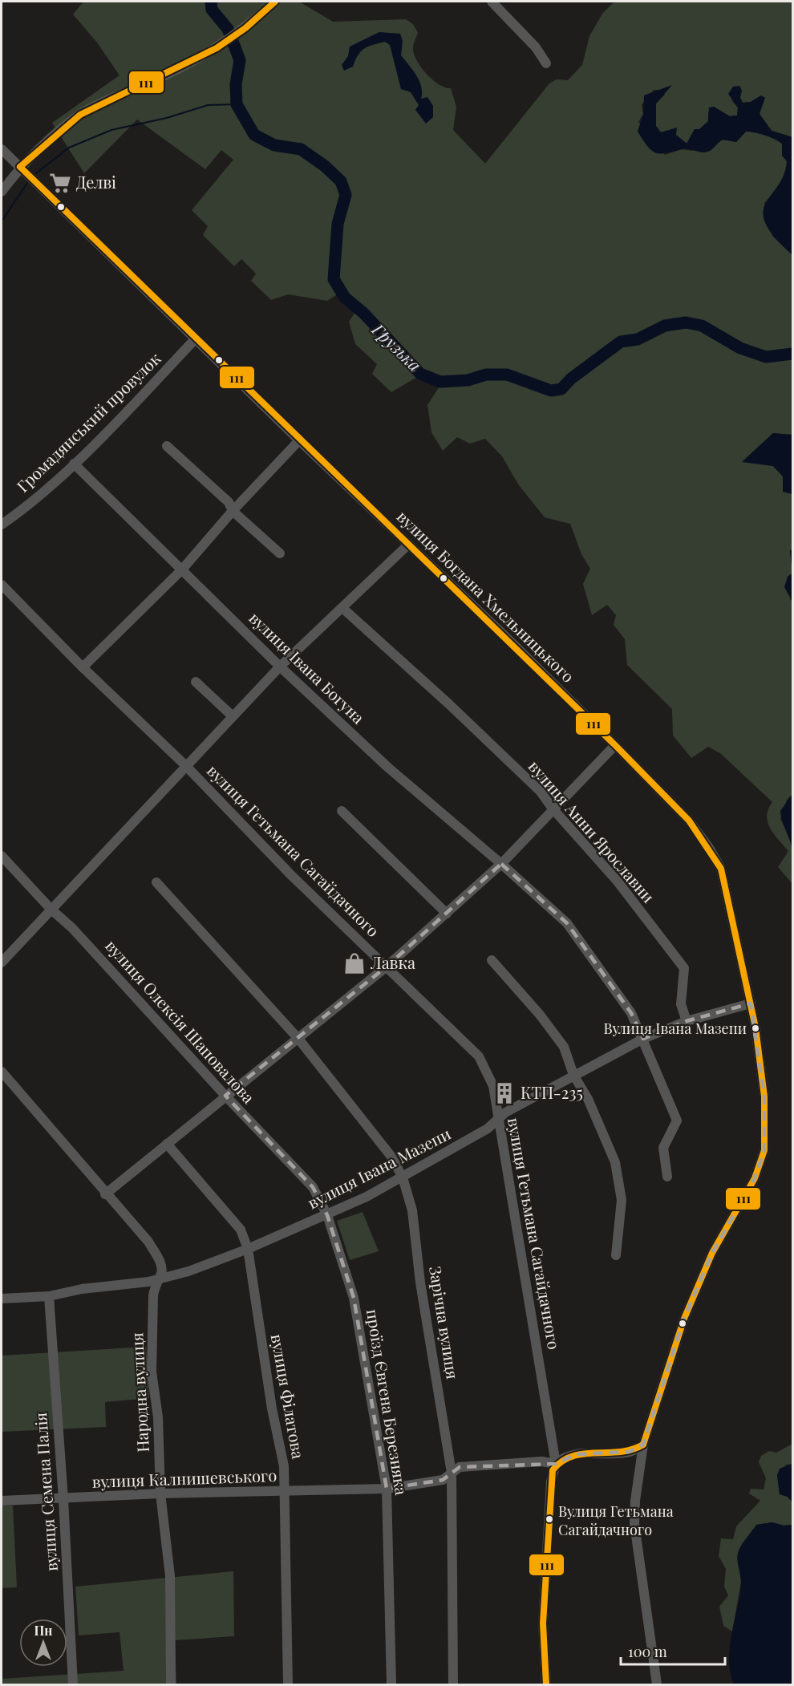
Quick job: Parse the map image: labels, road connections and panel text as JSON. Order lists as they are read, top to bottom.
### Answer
{
  "streets": {
    "street": [
      "Громадянський провулок",
      "вулиця Богдана Хмельницького",
      "вулиця Івана Богуна",
      "вулиця Анни Ярославни",
      "вулиця Гетьмана Сагайдачного",
      "вулиця Олексія Шаповалова",
      "вулиця Івана Мазепи",
      "Зарічна вулиця",
      "Народна вулиця",
      "вулиця Філатова",
      "проїзд Євгена Березняка",
      "вулиця Калнишевського",
      "вулиця Семена Палія"
    ]
  },
  "crossings": [
    ["Громадянський провулок", "вулиця Богдана Хмельницького"],
    ["Громадянський провулок", "вулиця Івана Богуна"],
    ["вулиця Богдана Хмельницького", "вулиця Івана Мазепи"],
    ["вулиця Івана Богуна", "вулиця Івана Мазепи"],
    ["вулиця Анни Ярославни", "вулиця Івана Мазепи"],
    ["вулиця Гетьмана Сагайдачного", "вулиця Івана Мазепи"],
    ["вулиця Гетьмана Сагайдачного", "вулиця Калнишевського"],
    ["вулиця Олексія Шаповалова", "вулиця Івана Мазепи"],
    ["вулиця Олексія Шаповалова", "проїзд Євгена Березняка"],
    ["вулиця Івана Мазепи", "Зарічна вулиця"],
    ["вулиця Івана Мазепи", "Народна вулиця"],
    ["вулиця Івана Мазепи", "вулиця Філатова"],
    ["вулиця Івана Мазепи", "проїзд Євгена Березняка"],
    ["вулиця Івана Мазепи", "вулиця Семена Палія"],
    ["Зарічна вулиця", "вулиця Калнишевського"],
    ["Народна вулиця", "вулиця Калнишевського"],
    ["вулиця Філатова", "вулиця Калнишевського"],
    ["проїзд Євгена Березняка", "вулиця Калнишевського"],
    ["вулиця Калнишевського", "вулиця Семена Палія"]
  ],
  "water": ["Грузька"],
  "places": {
    "supermarket": ["Делві"],
    "shop": ["Лавка"],
    "other": ["Вулиця Івана Мазепи", "Вулиця Гетьмана Сагайдачного"],
    "building": ["КТП-235"]
  },
  "lines": ["transit line 111"],
  "scale_bar": "100 m",
  "north": "top"
}
